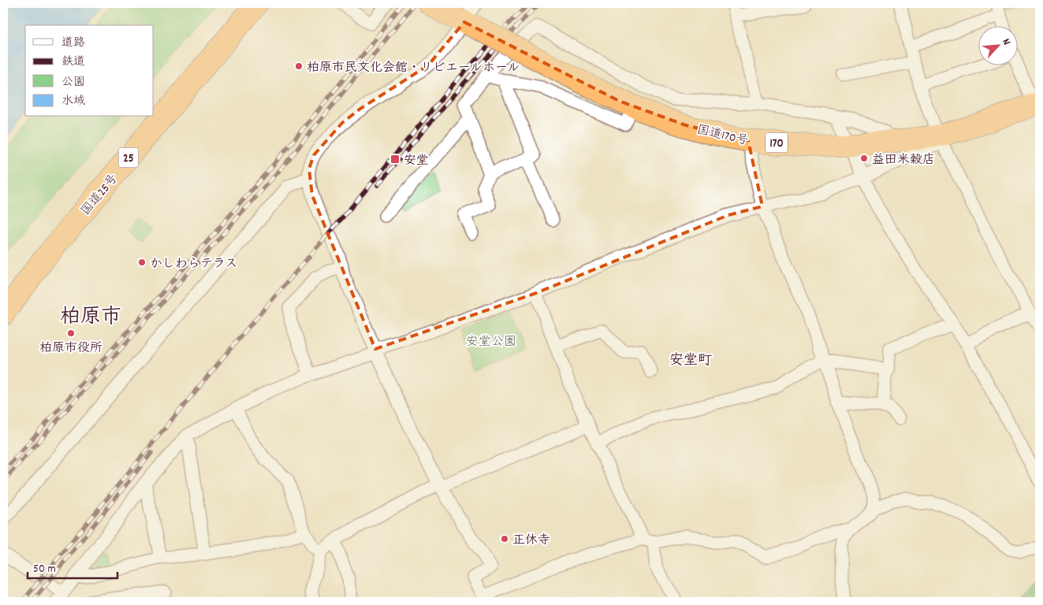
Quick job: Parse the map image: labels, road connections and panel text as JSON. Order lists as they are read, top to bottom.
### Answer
{
  "streets": {
    "highway": [
      "国道170号",
      "170",
      "25",
      "国道25号"
    ]
  },
  "districts": ["柏原市", "安堂町"],
  "parks": ["安堂公園"],
  "places": {
    "other": [
      "柏原市民文化会館・リビエールホール",
      "益田米穀店",
      "かしわらテラス",
      "柏原市役所",
      "正休寺"
    ],
    "transit": ["安堂"]
  },
  "legend": [
    "道路",
    "鉄道",
    "公園",
    "水域"
  ],
  "scale_bar": "50 m",
  "north": "top right"
}
